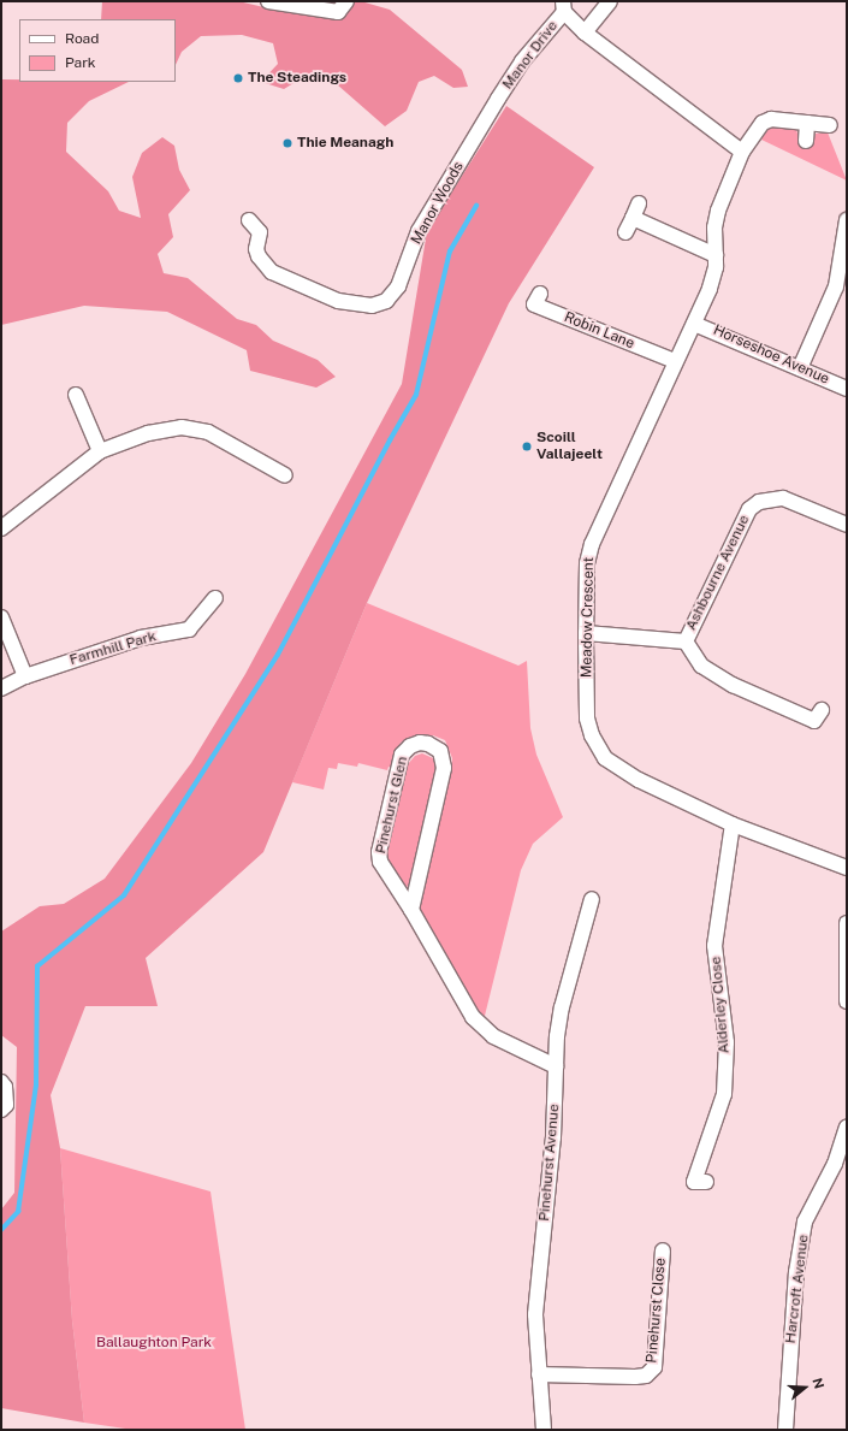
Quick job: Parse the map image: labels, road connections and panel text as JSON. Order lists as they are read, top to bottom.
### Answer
{
  "streets": {
    "street": [
      "Manor Drive",
      "Manor Woods",
      "Robin Lane",
      "Horseshoe Avenue",
      "Ashbourne Avenue",
      "Meadow Crescent",
      "Farmhill Park",
      "Pinehurst Glen",
      "Alderley Close",
      "Pinehurst Avenue",
      "Harcroft Avenue",
      "Pinehurst Close"
    ]
  },
  "crossings": [
    ["Manor Drive", "Manor Woods"],
    ["Manor Drive", "Meadow Crescent"],
    ["Robin Lane", "Meadow Crescent"],
    ["Horseshoe Avenue", "Meadow Crescent"],
    ["Ashbourne Avenue", "Meadow Crescent"],
    ["Meadow Crescent", "Alderley Close"],
    ["Pinehurst Glen", "Pinehurst Avenue"],
    ["Pinehurst Avenue", "Pinehurst Close"]
  ],
  "parks": ["Ballaughton Park"],
  "places": ["The Steadings", "Thie Meanagh", "Scoill Vallajeelt"],
  "legend": ["Road", "Park"],
  "north": "right"
}
